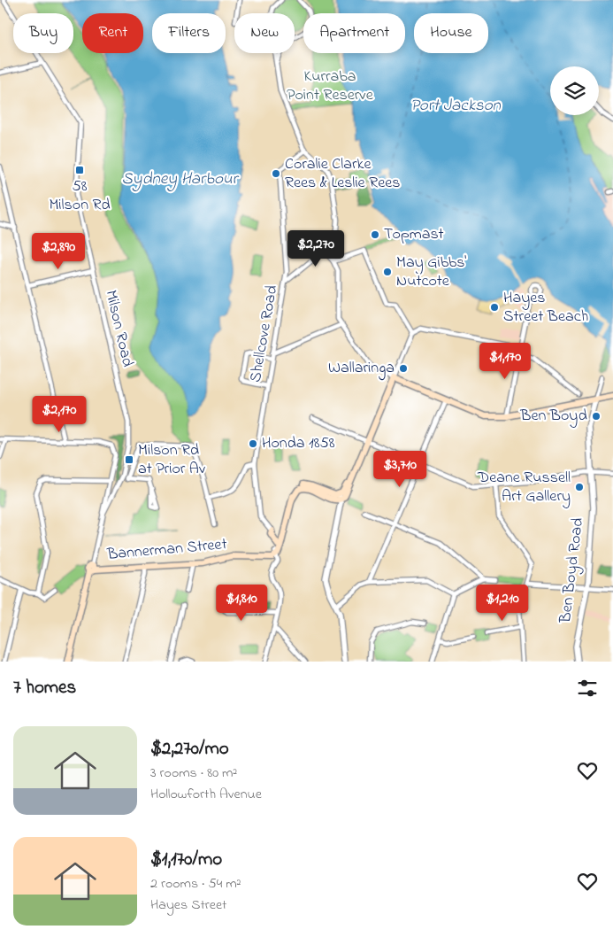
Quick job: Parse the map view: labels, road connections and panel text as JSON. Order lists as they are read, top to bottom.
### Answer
{
  "streets": {
    "main road": ["Bannerman Street"],
    "street": ["Milson Road", "Shellcove Road", "Ben Boyd Road"]
  },
  "water": ["Port Jackson", "Sydney Harbour"],
  "parks": ["Kurraba Point Reserve"],
  "places": {
    "transit": ["58 Milson Rd", "Milson Rd at Prior Av"],
    "other": [
      "Coralie Clarke Rees & Leslie Rees",
      "Topmast",
      "May Gibbs' Nutcote",
      "Hayes Street Beach",
      "Wallaringa",
      "Ben Boyd",
      "Honda 1858",
      "Deane Russell Art Gallery"
    ]
  },
  "page": {
    "chip": [
      "Buy",
      "Rent",
      "Filters",
      "New",
      "Apartment",
      "House"
    ],
    "price": [
      "$2,270",
      "$2,890",
      "$1,170",
      "$2,170",
      "$3,710",
      "$1,810",
      "$1,210"
    ],
    "heading": "7 homes",
    "list": [
      {
        "name": "$2,270/mo",
        "note": "3 rooms · 80 m² · Hollowforth Avenue"
      },
      {
        "name": "$1,170/mo",
        "note": "2 rooms · 54 m² · Hayes Street"
      }
    ]
  }
}
